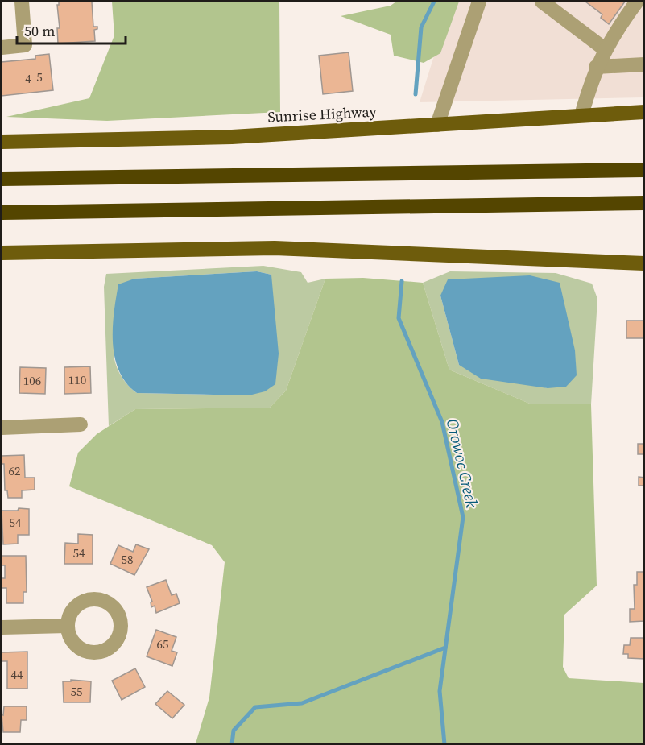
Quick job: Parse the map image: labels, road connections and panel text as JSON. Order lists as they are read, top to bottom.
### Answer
{
  "streets": {
    "main road": ["Sunrise Highway"]
  },
  "water": ["Orowoc Creek"],
  "house_numbers": [
    "5",
    "4",
    "110",
    "106",
    "62",
    "54",
    "54",
    "58",
    "65",
    "44",
    "55"
  ],
  "scale_bar": "50 m"
}
